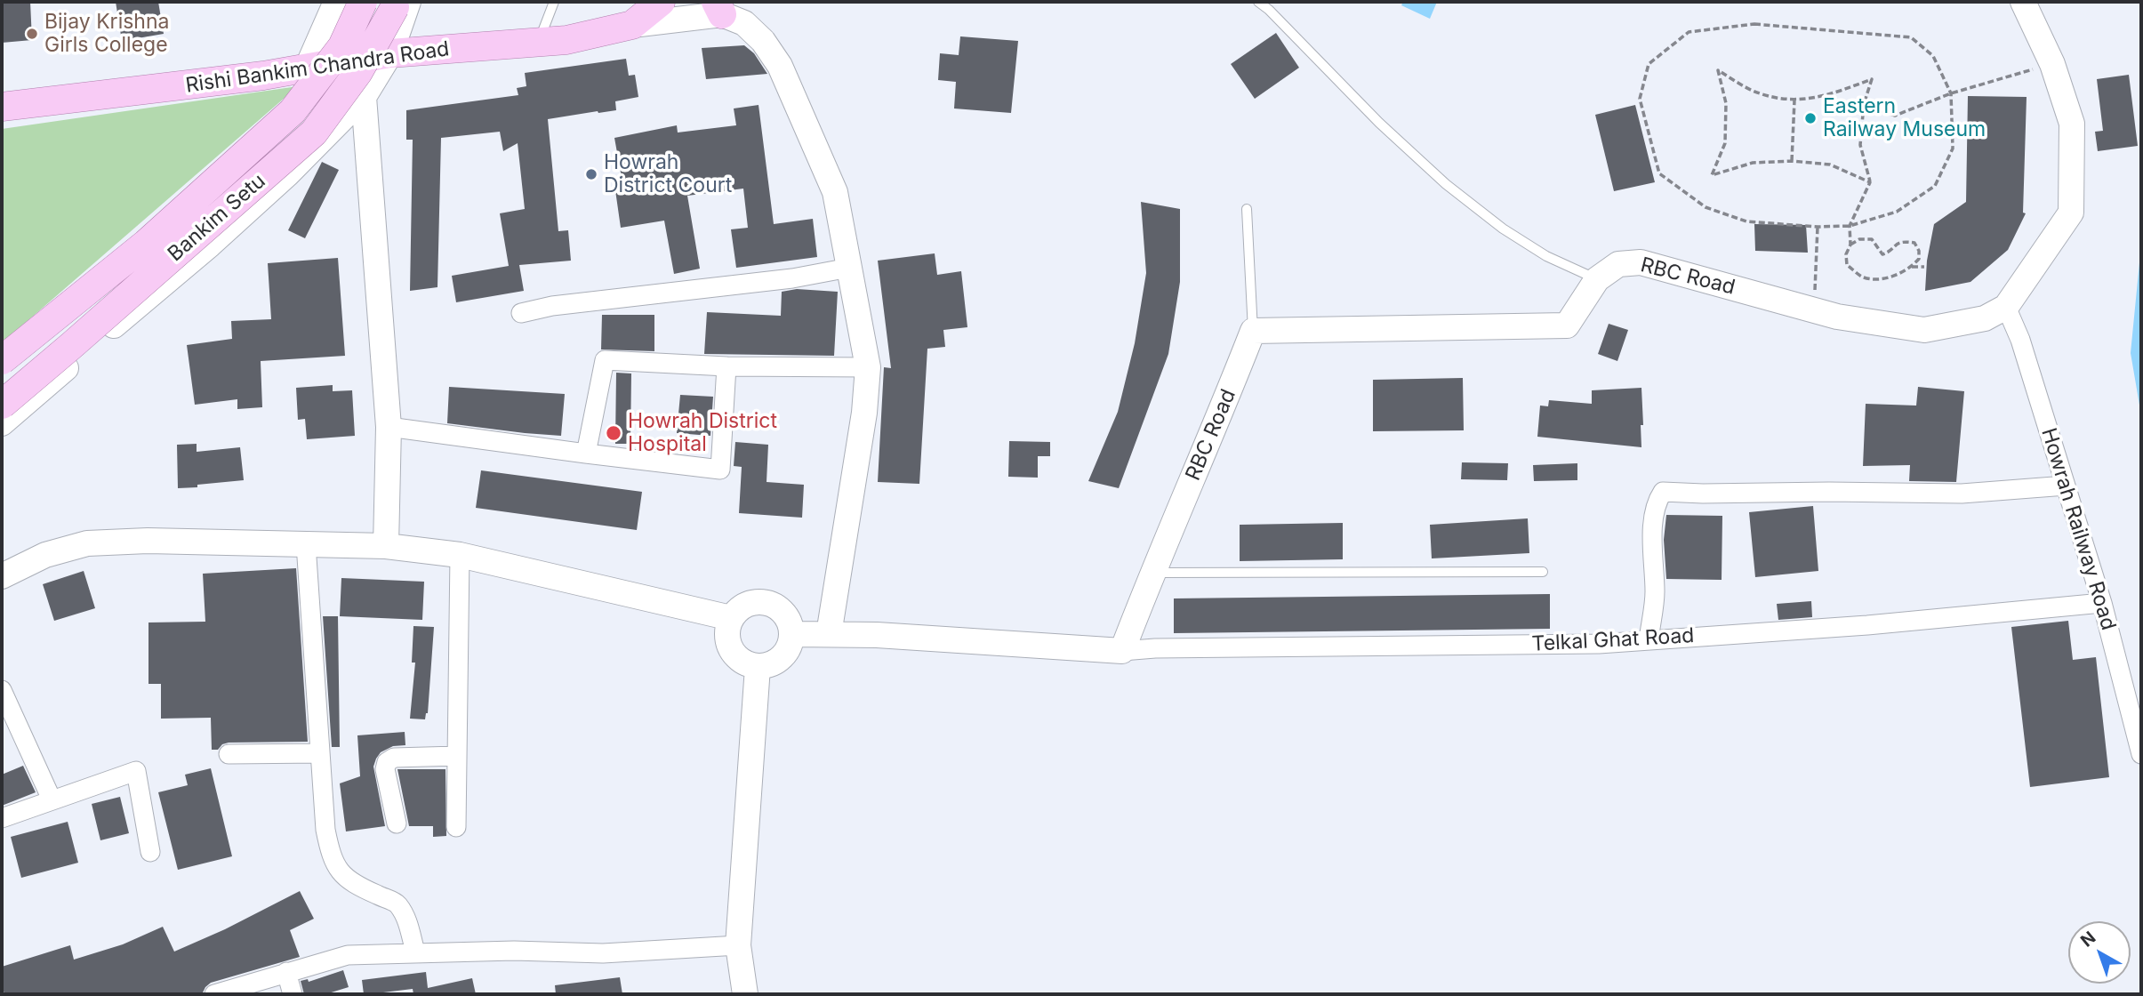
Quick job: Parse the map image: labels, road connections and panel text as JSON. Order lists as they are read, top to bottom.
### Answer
{
  "streets": {
    "main road": ["Rishi Bankim Chandra Road", "Bankim Setu", "RBC Road"],
    "street": ["Howrah Railway Road", "Telkal Ghat Road"]
  },
  "crossings": [
    ["RBC Road", "Howrah Railway Road"],
    ["RBC Road", "Telkal Ghat Road"],
    ["Howrah Railway Road", "Telkal Ghat Road"]
  ],
  "places": [
    "Bijay Krishna Girls College",
    "Eastern Railway Museum",
    "Howrah District Court",
    "Howrah District Hospital"
  ],
  "north": "top left"
}
